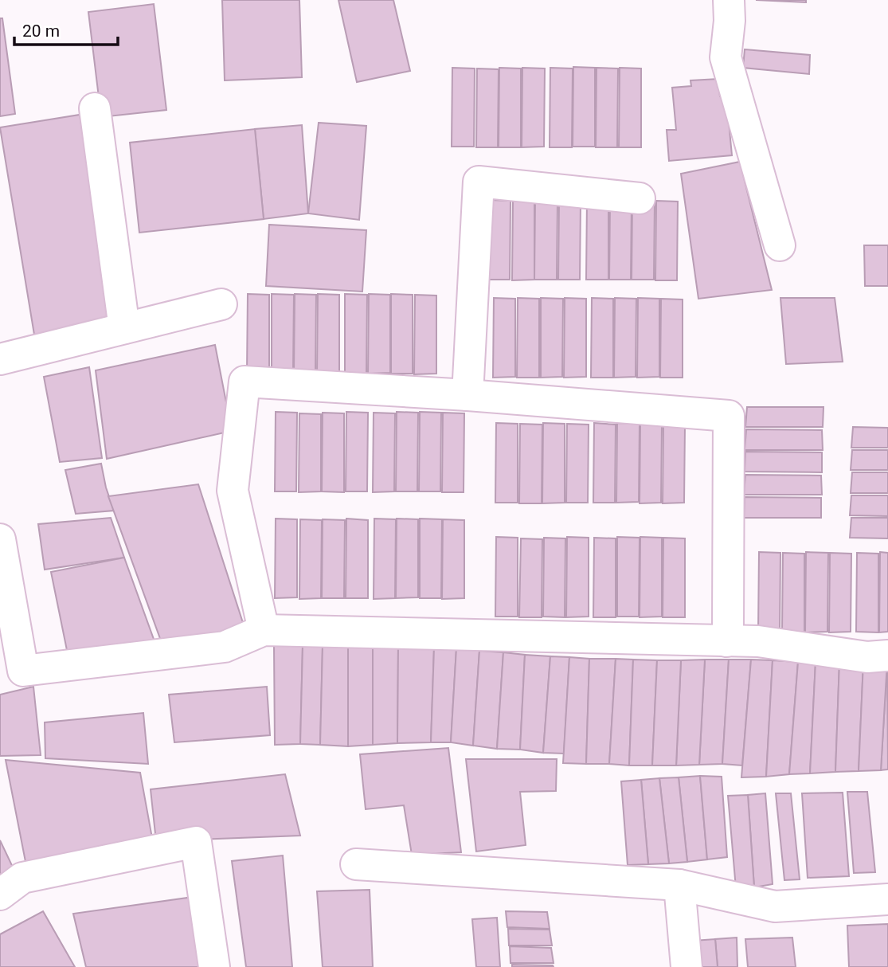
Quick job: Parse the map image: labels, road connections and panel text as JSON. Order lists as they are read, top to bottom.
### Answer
{
  "scale_bar": "20 m"
}
